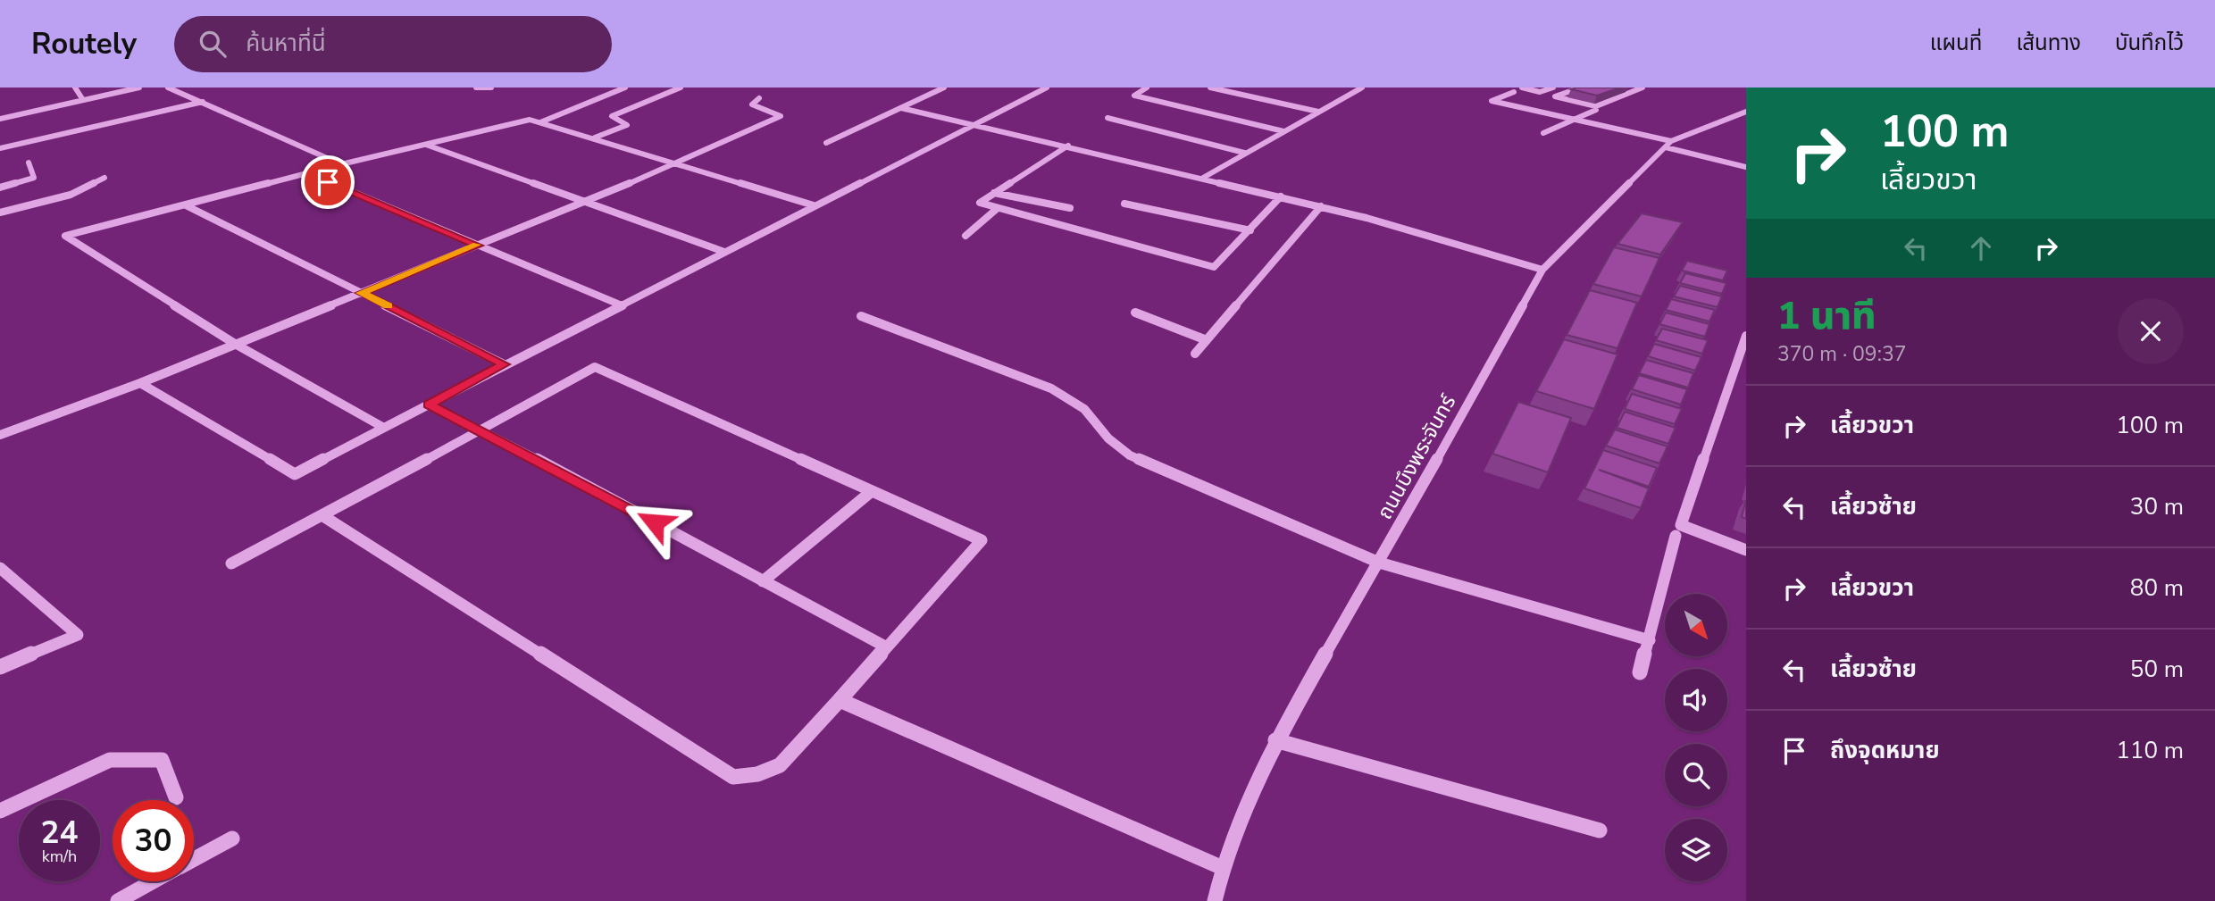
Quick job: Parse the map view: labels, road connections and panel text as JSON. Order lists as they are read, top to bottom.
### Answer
{
  "streets": {
    "street": ["ถนนบึงพระจันทร์"]
  },
  "north": "bottom right",
  "page": {
    "header": "Routely",
    "search": "ค้นหาที่นี่",
    "nav": ["แผนที่", "เส้นทาง", "บันทึกไว้"],
    "turn": ["100 m", "เลี้ยวขวา"],
    "heading": ["1 นาที", "370 m · 09:37"],
    "list": [
      {
        "name": "เลี้ยวขวา",
        "value": "100 m"
      },
      {
        "name": "เลี้ยวซ้าย",
        "value": "30 m"
      },
      {
        "name": "เลี้ยวขวา",
        "value": "80 m"
      },
      {
        "name": "เลี้ยวซ้าย",
        "value": "50 m"
      },
      {
        "name": "ถึงจุดหมาย",
        "value": "110 m"
      }
    ],
    "speed": "24 km/h",
    "limit": "30"
  }
}
